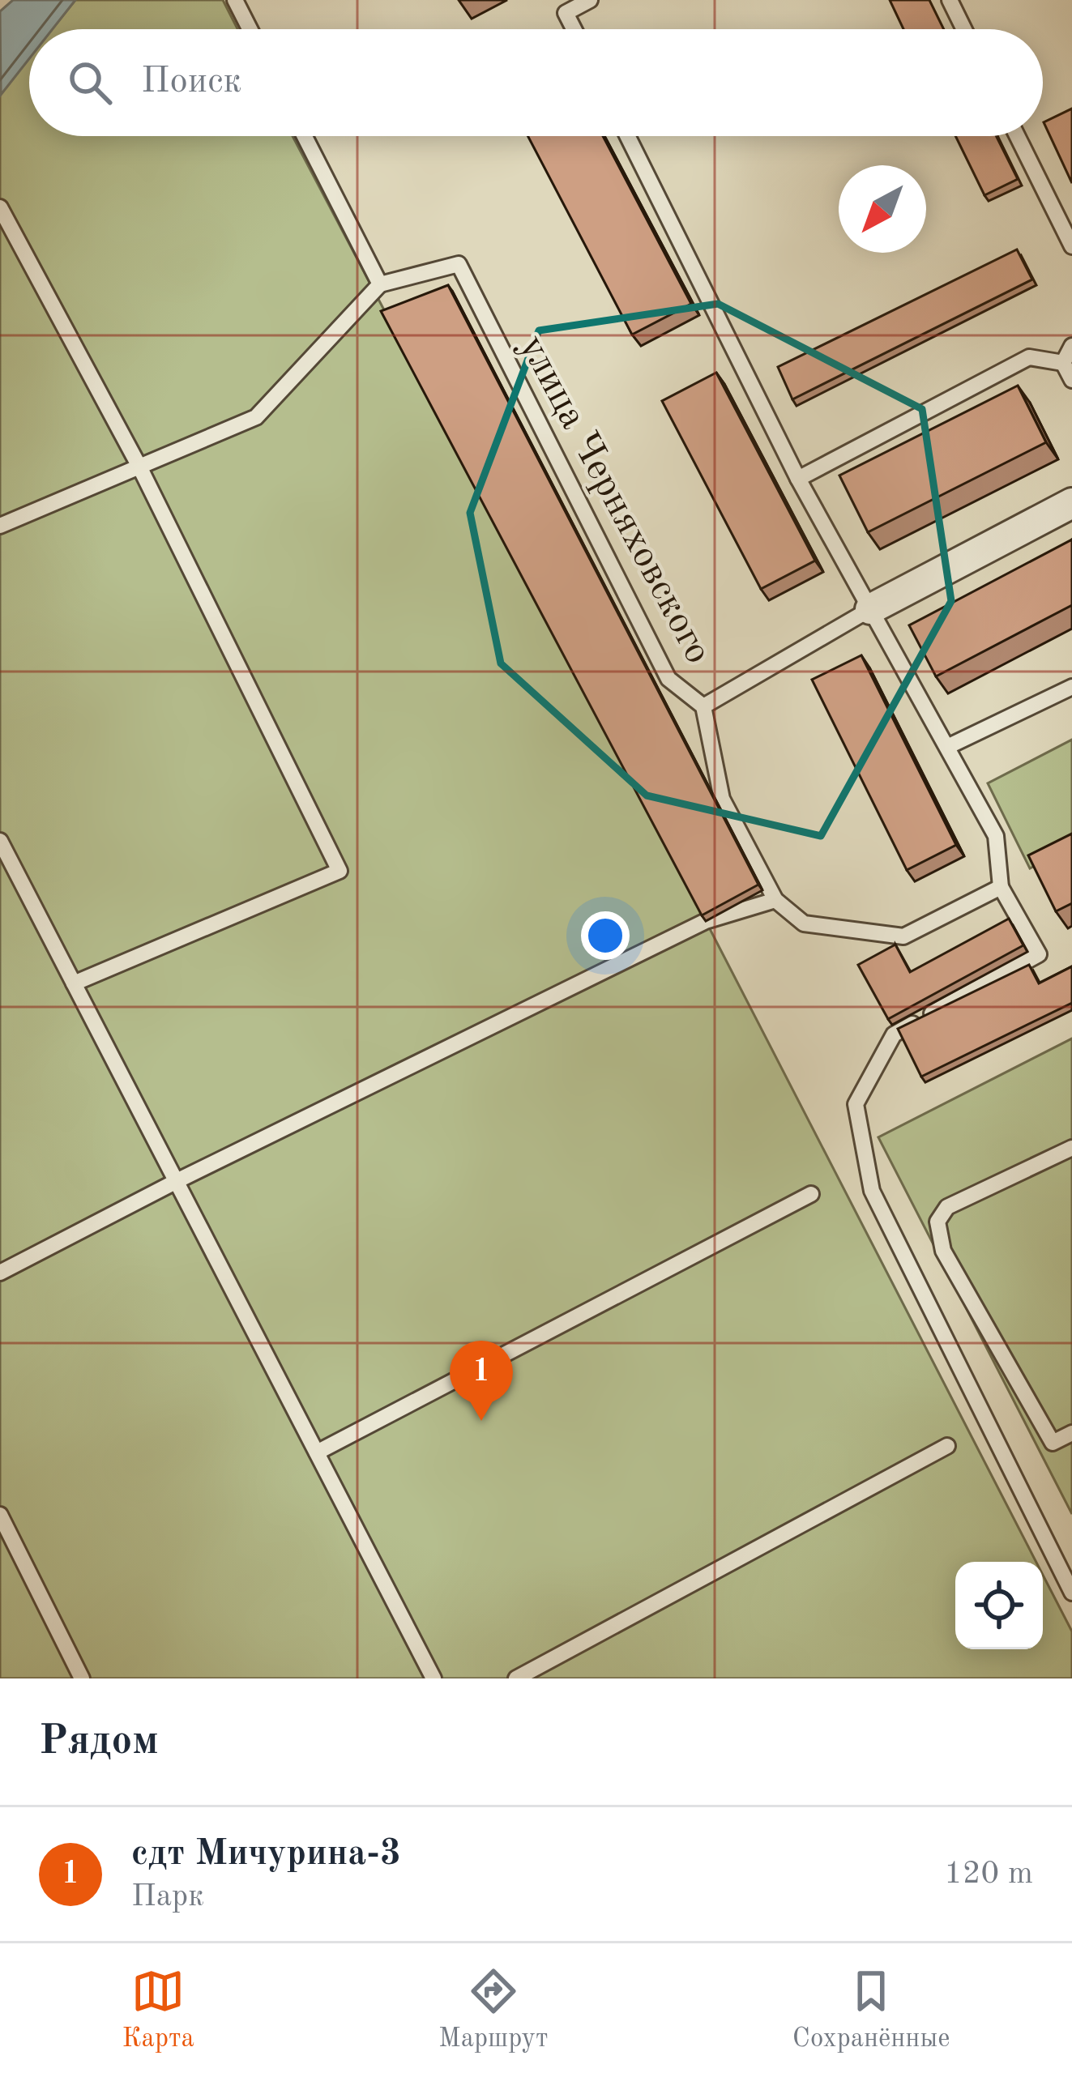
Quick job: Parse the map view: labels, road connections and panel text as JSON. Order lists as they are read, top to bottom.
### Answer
{
  "streets": {
    "lane": ["улица Черняховского"]
  },
  "north": "bottom left",
  "page": {
    "search": "Поиск",
    "pins": "1",
    "heading": "Рядом",
    "list": [
      {
        "mark": "1",
        "name": "сдт Мичурина-3",
        "note": "Парк",
        "value": "120 m"
      }
    ],
    "nav": ["Карта", "Маршрут", "Сохранённые"]
  }
}
